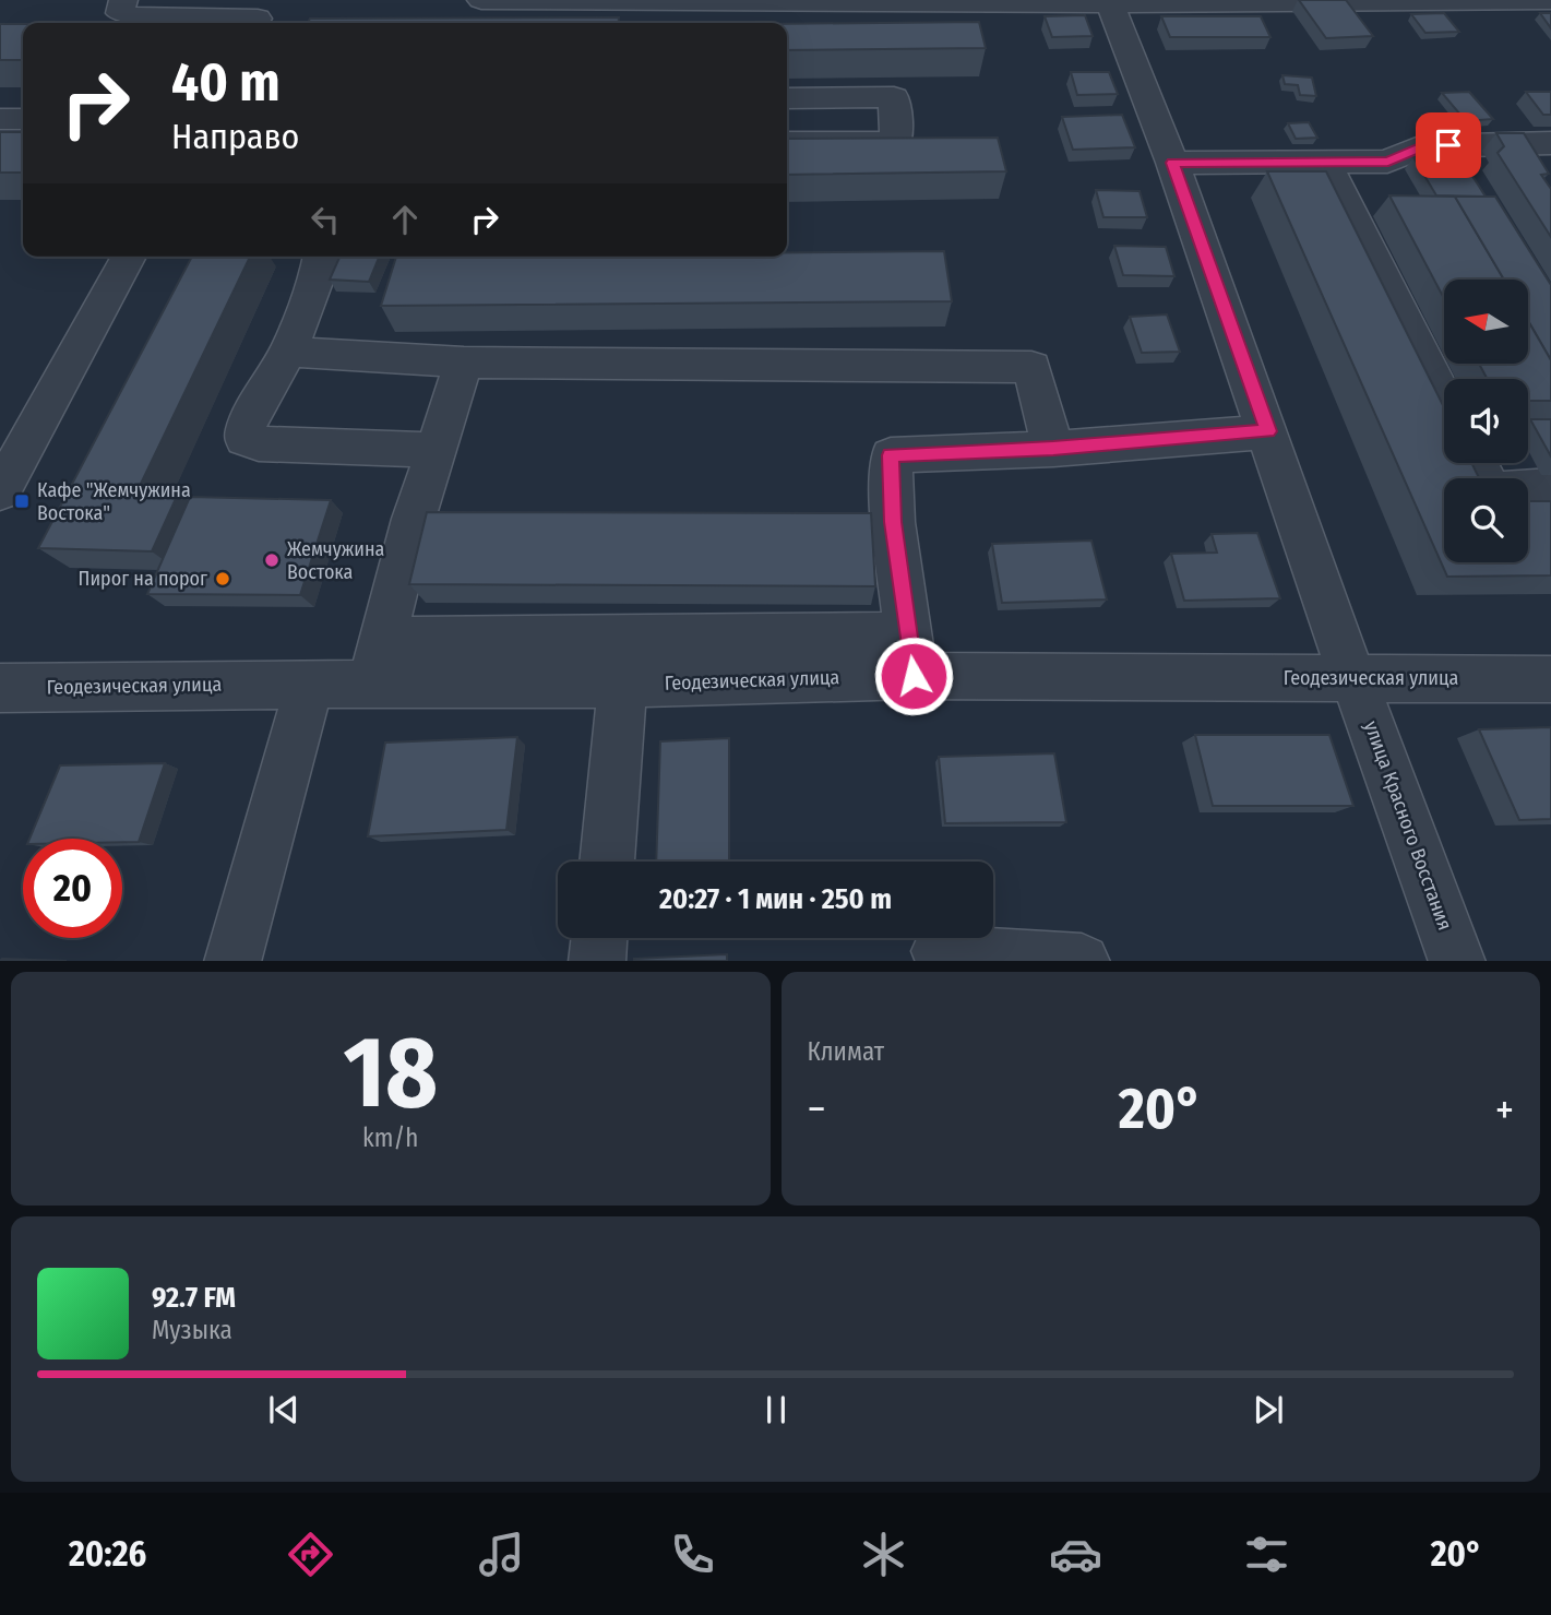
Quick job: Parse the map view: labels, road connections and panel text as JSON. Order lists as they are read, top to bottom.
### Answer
{
  "streets": {
    "street": ["Геодезическая улица", "улица Красного Восстания"]
  },
  "crossings": [
    ["Геодезическая улица", "улица Красного Восстания"]
  ],
  "places": {
    "transit": ["Кафе \"Жемчужина Востока\""],
    "other": ["Жемчужина Востока", "Пирог на порог"]
  },
  "north": "left",
  "page": {
    "turn": ["40 m", "Направо"],
    "limit": "20",
    "trip": "20:27 · 1 мин · 250 m",
    "tile": [
      ["18", "km/h"],
      "Климат"
    ],
    "heat": ["−", "20°", "+"],
    "song": ["92.7 FM", "Музыка"],
    "tabs": ["20:26", "20°"]
  }
}
